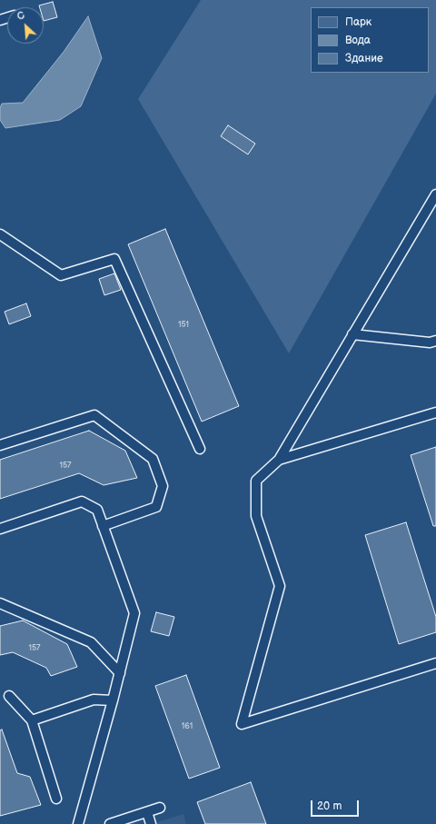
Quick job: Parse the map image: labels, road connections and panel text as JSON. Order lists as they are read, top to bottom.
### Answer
{
  "house_numbers": [
    "151",
    "157",
    "157",
    "161"
  ],
  "legend": ["Парк", "Вода", "Здание"],
  "scale_bar": "20 m",
  "north": "top left"
}
